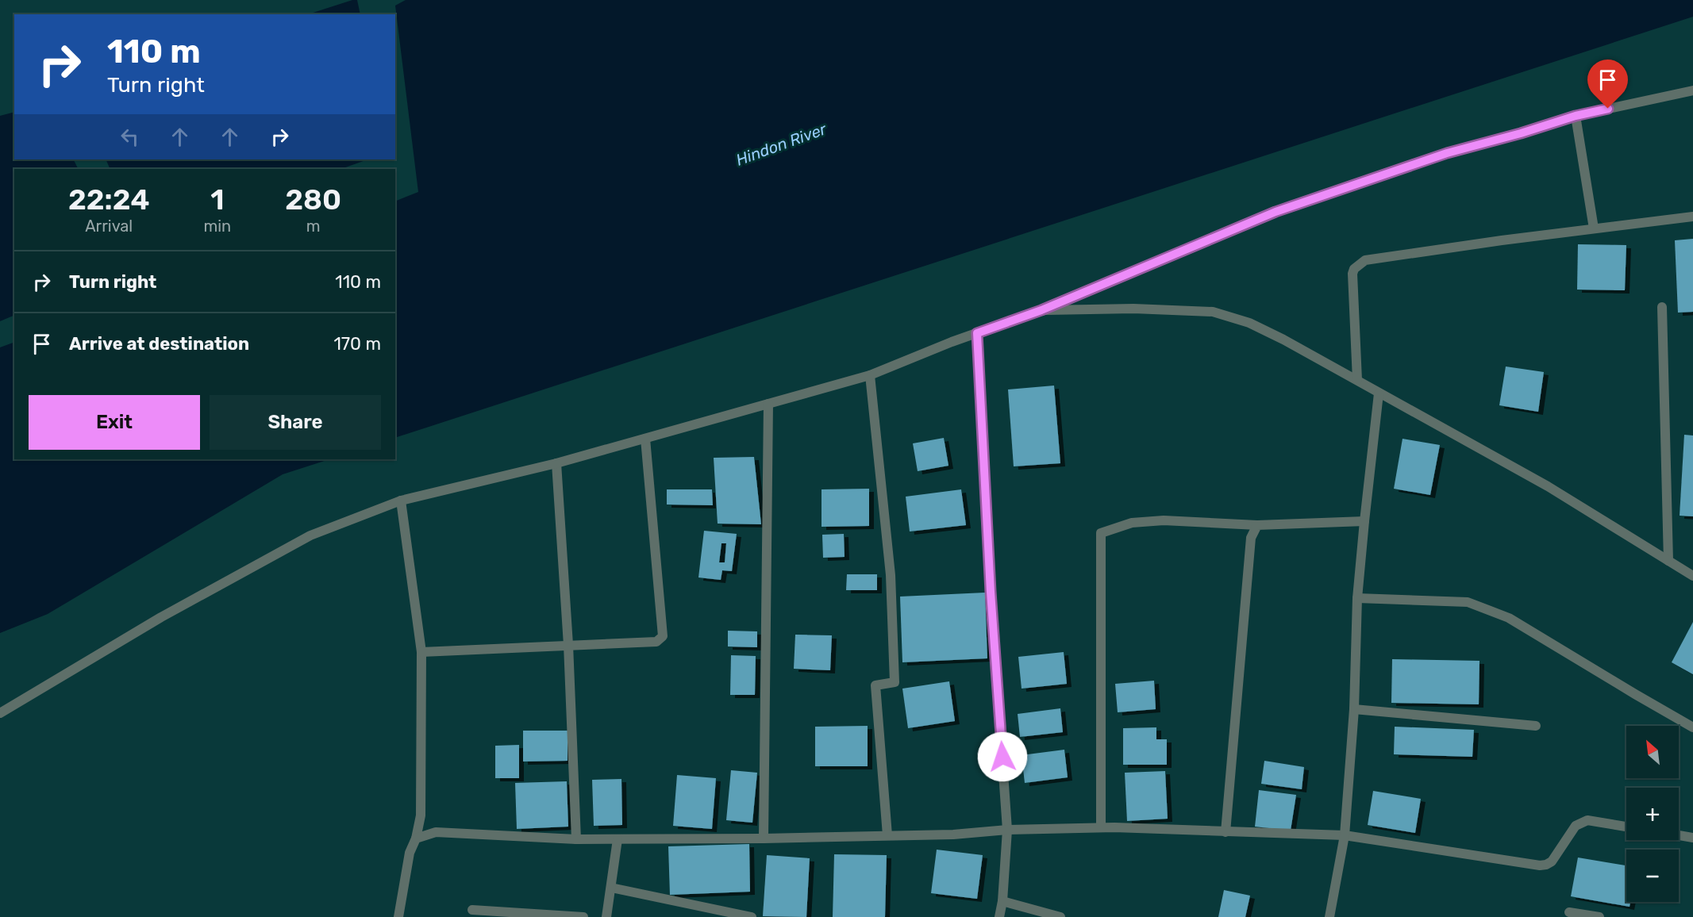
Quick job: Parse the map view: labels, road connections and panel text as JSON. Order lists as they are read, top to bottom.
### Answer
{
  "water": ["Hindon River"],
  "north": "top left",
  "page": {
    "turn": ["110 m", "Turn right"],
    "eta": [
      "22:24",
      "Arrival",
      "1",
      "min",
      "280",
      "m"
    ],
    "list": [
      {
        "name": "Turn right",
        "value": "110 m"
      },
      {
        "name": "Arrive at destination",
        "value": "170 m"
      }
    ],
    "buttons": ["Exit", "Share"],
    "map_buttons": ["+", "−"]
  }
}
